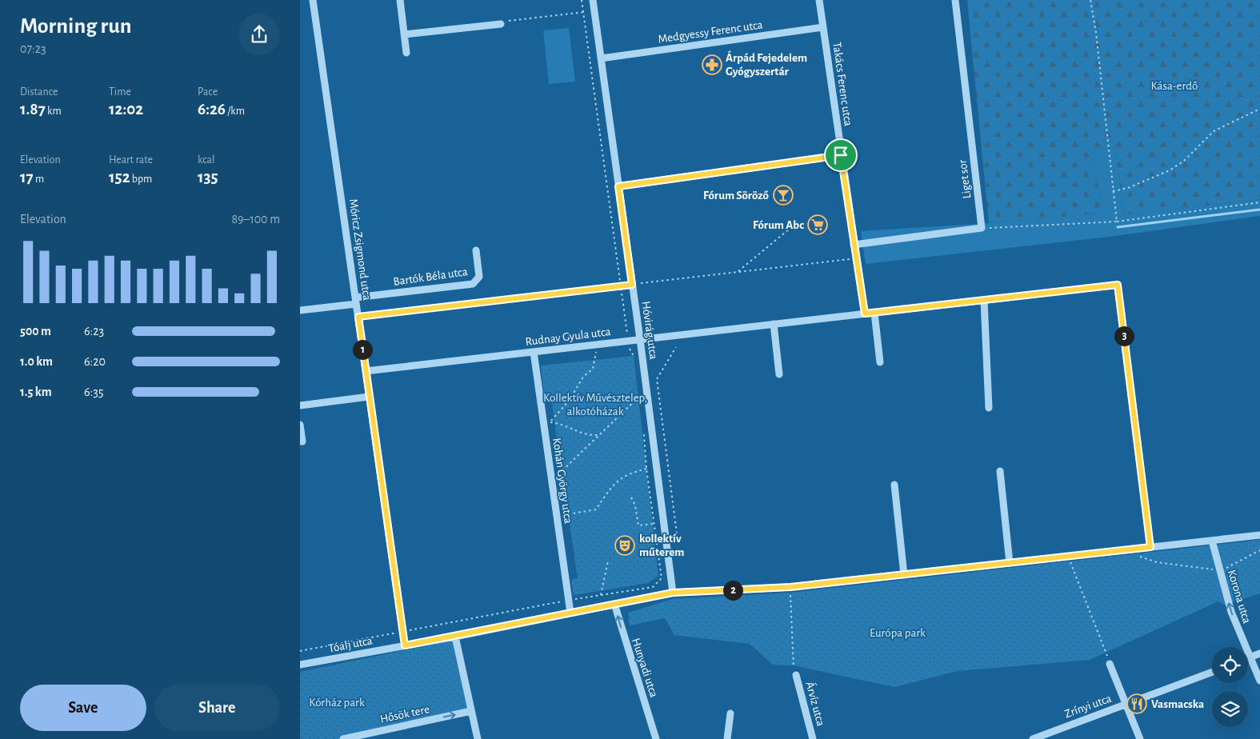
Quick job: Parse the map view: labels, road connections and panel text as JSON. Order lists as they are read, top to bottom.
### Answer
{
  "streets": {
    "street": [
      "Medgyessy Ferenc utca",
      "Takács Ferenc utca",
      "Liget sor",
      "Móricz Zsigmond utca",
      "Bartók Béla utca",
      "Hóvirág utca",
      "Rudnay Gyula utca",
      "Kohán György utca",
      "Korona utca",
      "Tóalj utca",
      "Hunyadi utca",
      "Árvíz utca",
      "Zrínyi utca",
      "Hősök tere"
    ]
  },
  "crossings": [
    ["Medgyessy Ferenc utca", "Takács Ferenc utca"],
    ["Medgyessy Ferenc utca", "Hóvirág utca"],
    ["Takács Ferenc utca", "Rudnay Gyula utca"],
    ["Móricz Zsigmond utca", "Bartók Béla utca"],
    ["Móricz Zsigmond utca", "Rudnay Gyula utca"],
    ["Móricz Zsigmond utca", "Tóalj utca"],
    ["Hóvirág utca", "Rudnay Gyula utca"],
    ["Hóvirág utca", "Tóalj utca"],
    ["Rudnay Gyula utca", "Kohán György utca"],
    ["Rudnay Gyula utca", "Tóalj utca"],
    ["Kohán György utca", "Tóalj utca"],
    ["Korona utca", "Tóalj utca"],
    ["Tóalj utca", "Hunyadi utca"]
  ],
  "one_way": ["Korona utca", "Hunyadi utca", "Hősök tere"],
  "parks": [
    "Kása-erdő",
    "Kollektív Művésztelep, alkotóházak",
    "Európa park",
    "Kórház park"
  ],
  "places": {
    "pharmacy": ["Árpád Fejedelem Gyógyszertár"],
    "bar": ["Fórum Söröző"],
    "supermarket": ["Fórum Abc"],
    "theatre": ["kollektív műterem"],
    "restaurant": ["Vasmacska"]
  },
  "page": {
    "heading": ["Morning run", "07:23"],
    "stats": [
      ["Distance", "1.87 km"],
      ["Time", "12:02"],
      ["Pace", "6:26 /km"],
      ["Elevation", "17 m"],
      ["Heart rate", "152 bpm"],
      ["kcal", "135"]
    ],
    "chart": ["Elevation", "89–100 m"],
    "list": [
      {
        "name": "500 m",
        "note": "6:23"
      },
      {
        "name": "1.0 km",
        "note": "6:20"
      },
      {
        "name": "1.5 km",
        "note": "6:35"
      }
    ],
    "pins": ["3", "1", "2"],
    "buttons": ["Save", "Share"]
  }
}
